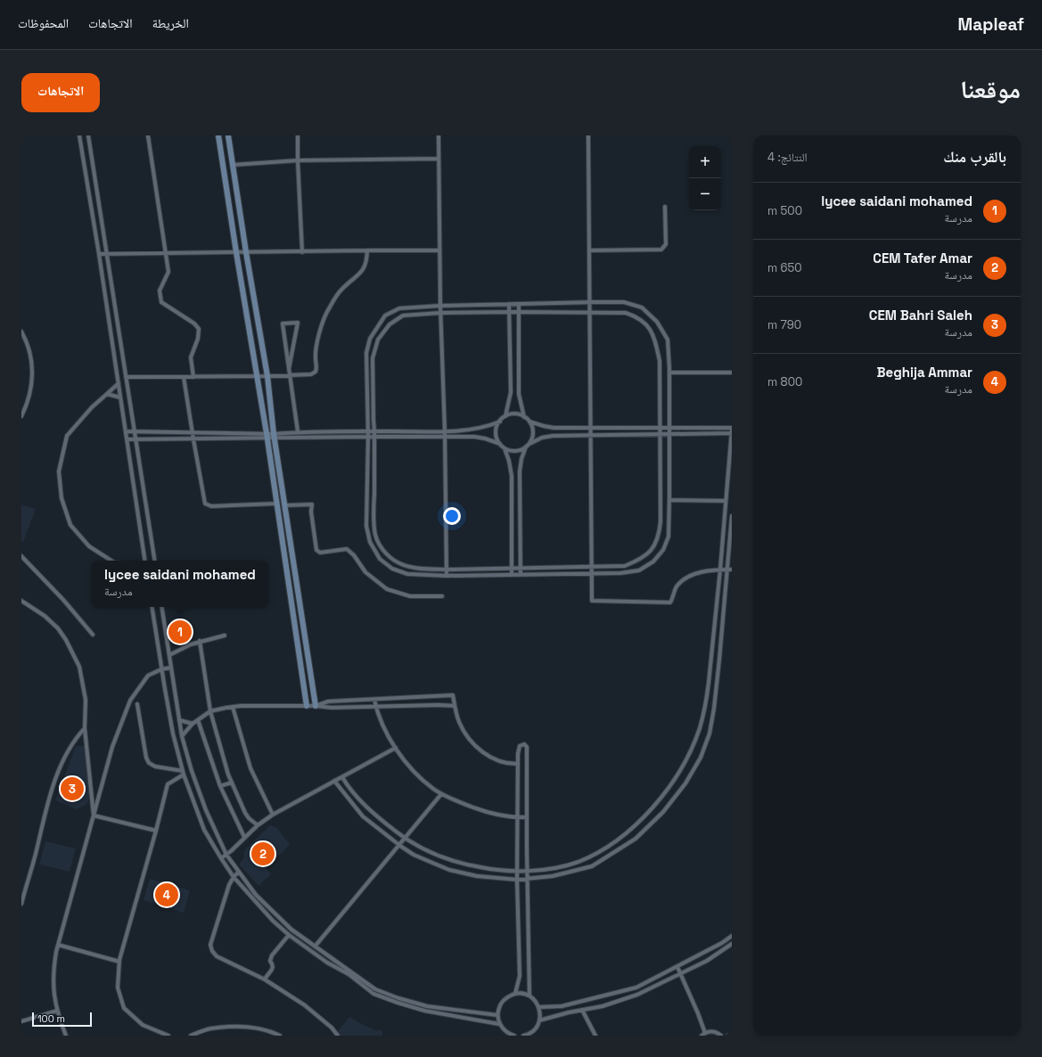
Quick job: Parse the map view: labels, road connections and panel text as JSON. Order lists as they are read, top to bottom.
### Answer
{
  "scale_bar": "100 m",
  "page": {
    "header": "Mapleaf",
    "nav": ["الخريطة", "الاتجاهات", "المحفوظات"],
    "title": "موقعنا",
    "buttons": "الاتجاهات",
    "heading": ["بالقرب منك", "النتائج: 4"],
    "map_buttons": ["+", "−"],
    "list": [
      {
        "mark": "1",
        "name": "lycee saidani mohamed",
        "note": "مدرسة",
        "value": "500 m"
      },
      {
        "mark": "2",
        "name": "CEM Tafer Amar",
        "note": "مدرسة",
        "value": "650 m"
      },
      {
        "mark": "3",
        "name": "CEM Bahri Saleh",
        "note": "مدرسة",
        "value": "790 m"
      },
      {
        "mark": "4",
        "name": "Beghija Ammar",
        "note": "مدرسة",
        "value": "800 m"
      }
    ],
    "popup": ["lycee saidani mohamed", "مدرسة"],
    "pins": [
      "1",
      "3",
      "2",
      "4"
    ],
    "scale": "100 m"
  }
}
